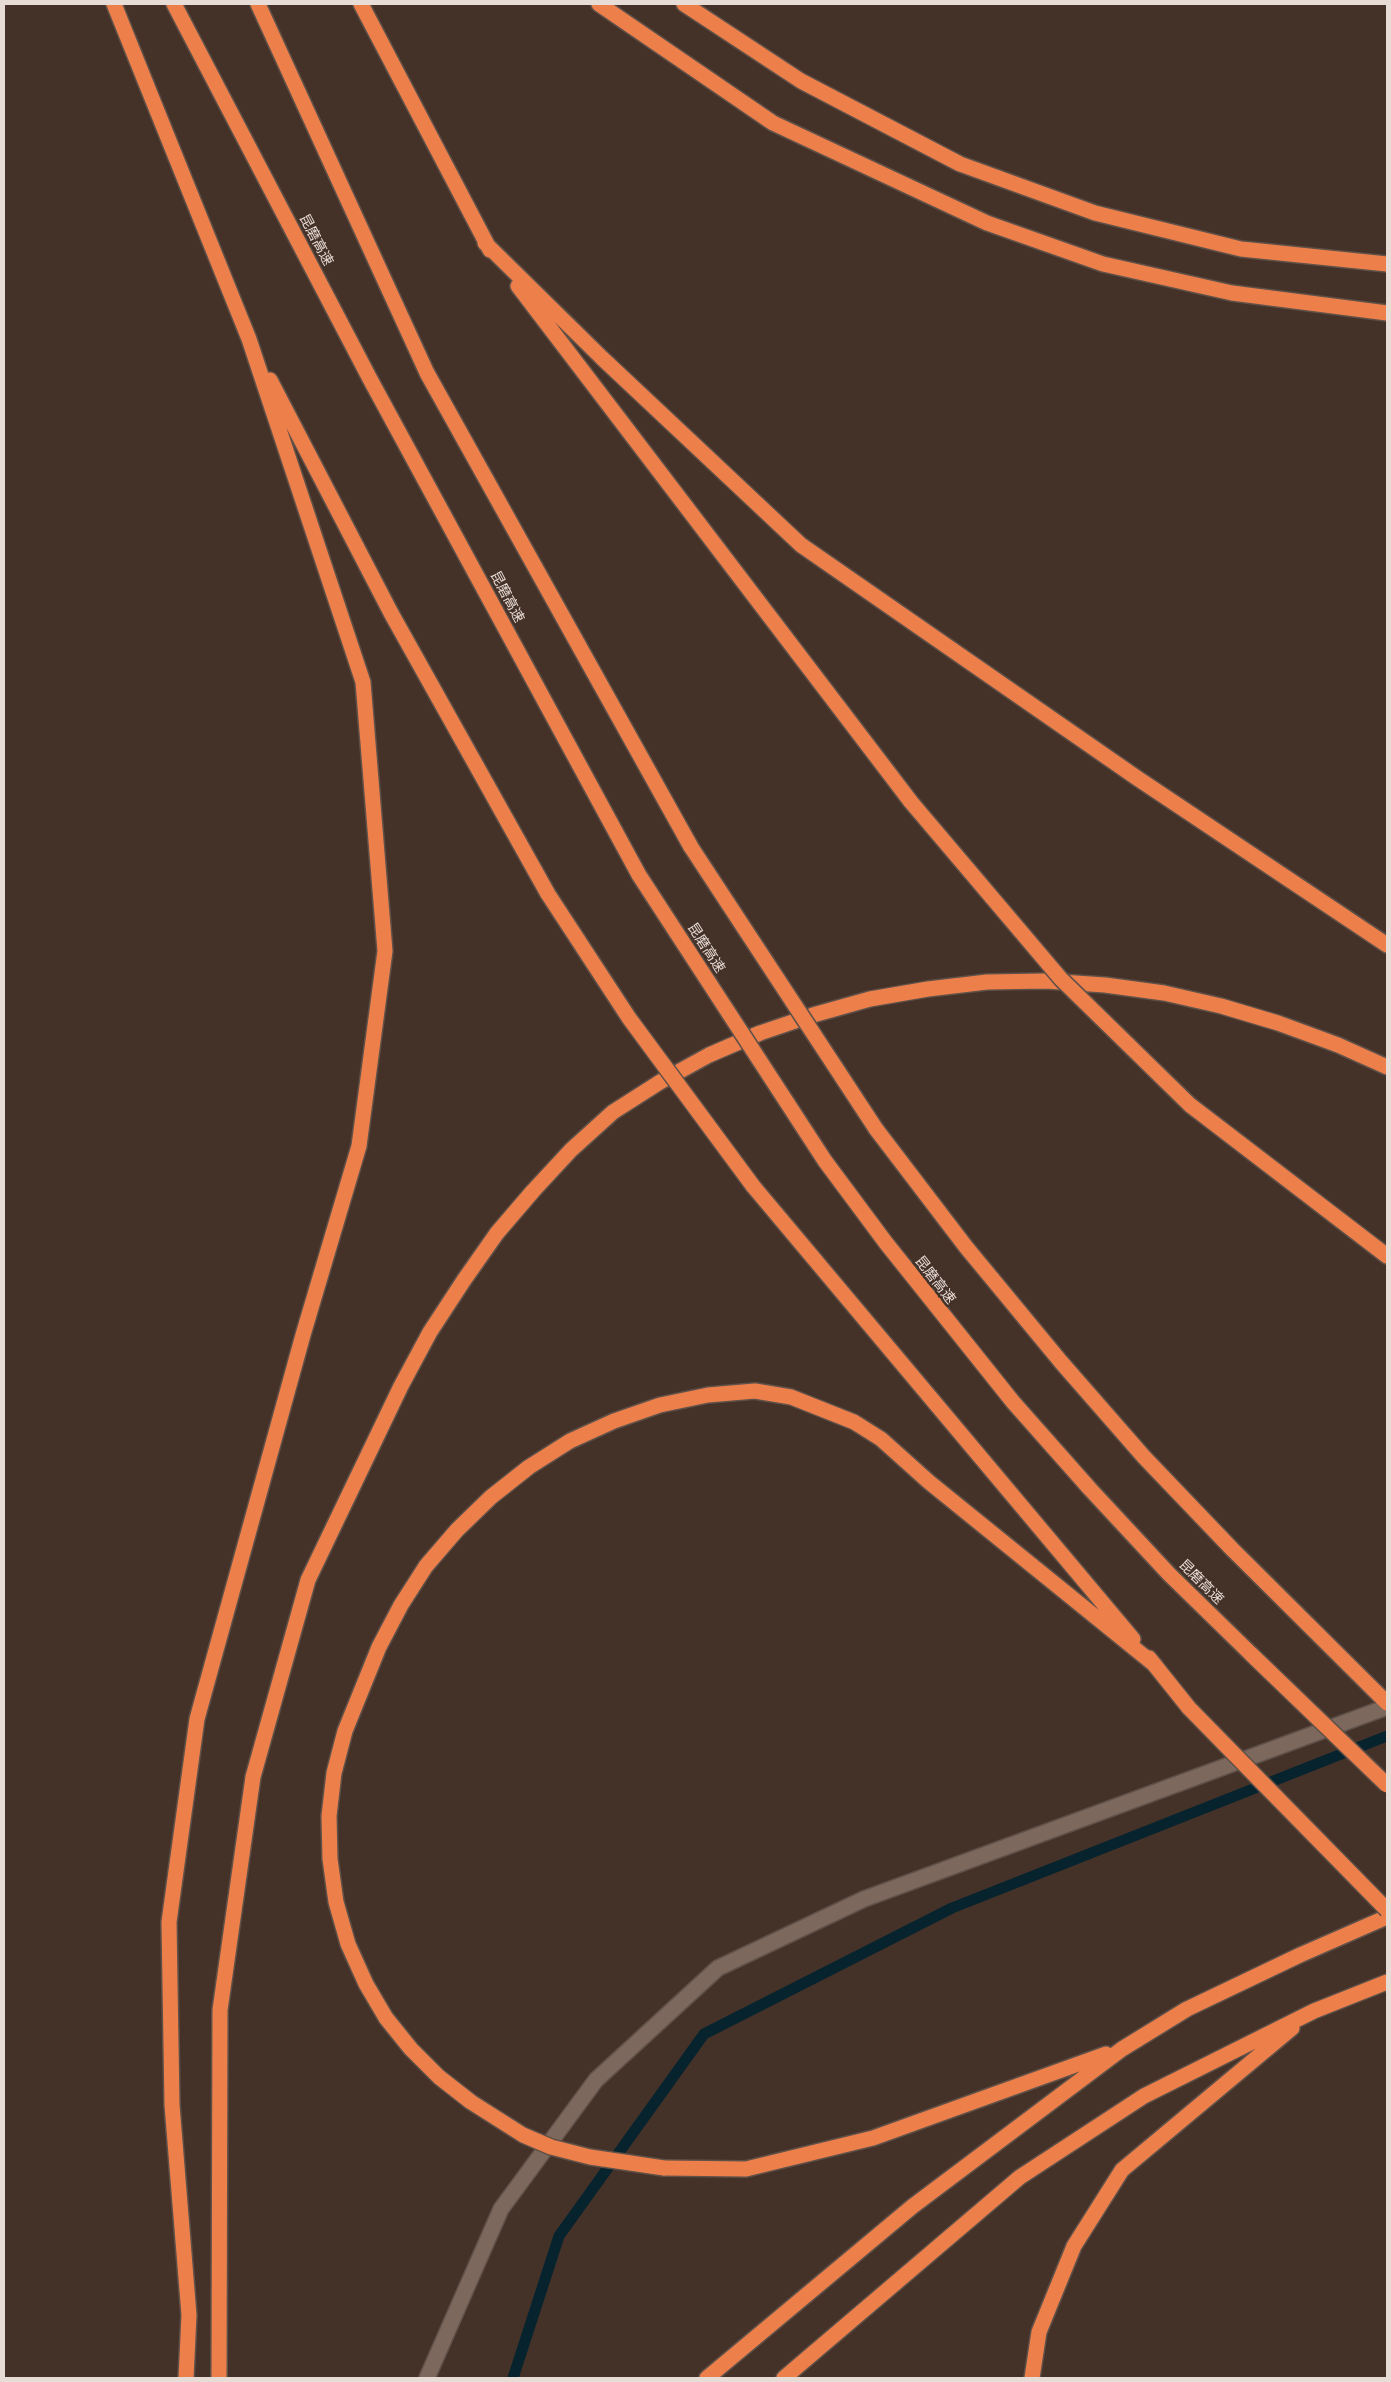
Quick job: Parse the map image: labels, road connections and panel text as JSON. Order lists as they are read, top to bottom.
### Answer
{
  "streets": {
    "highway": ["昆磨高速"]
  }
}
